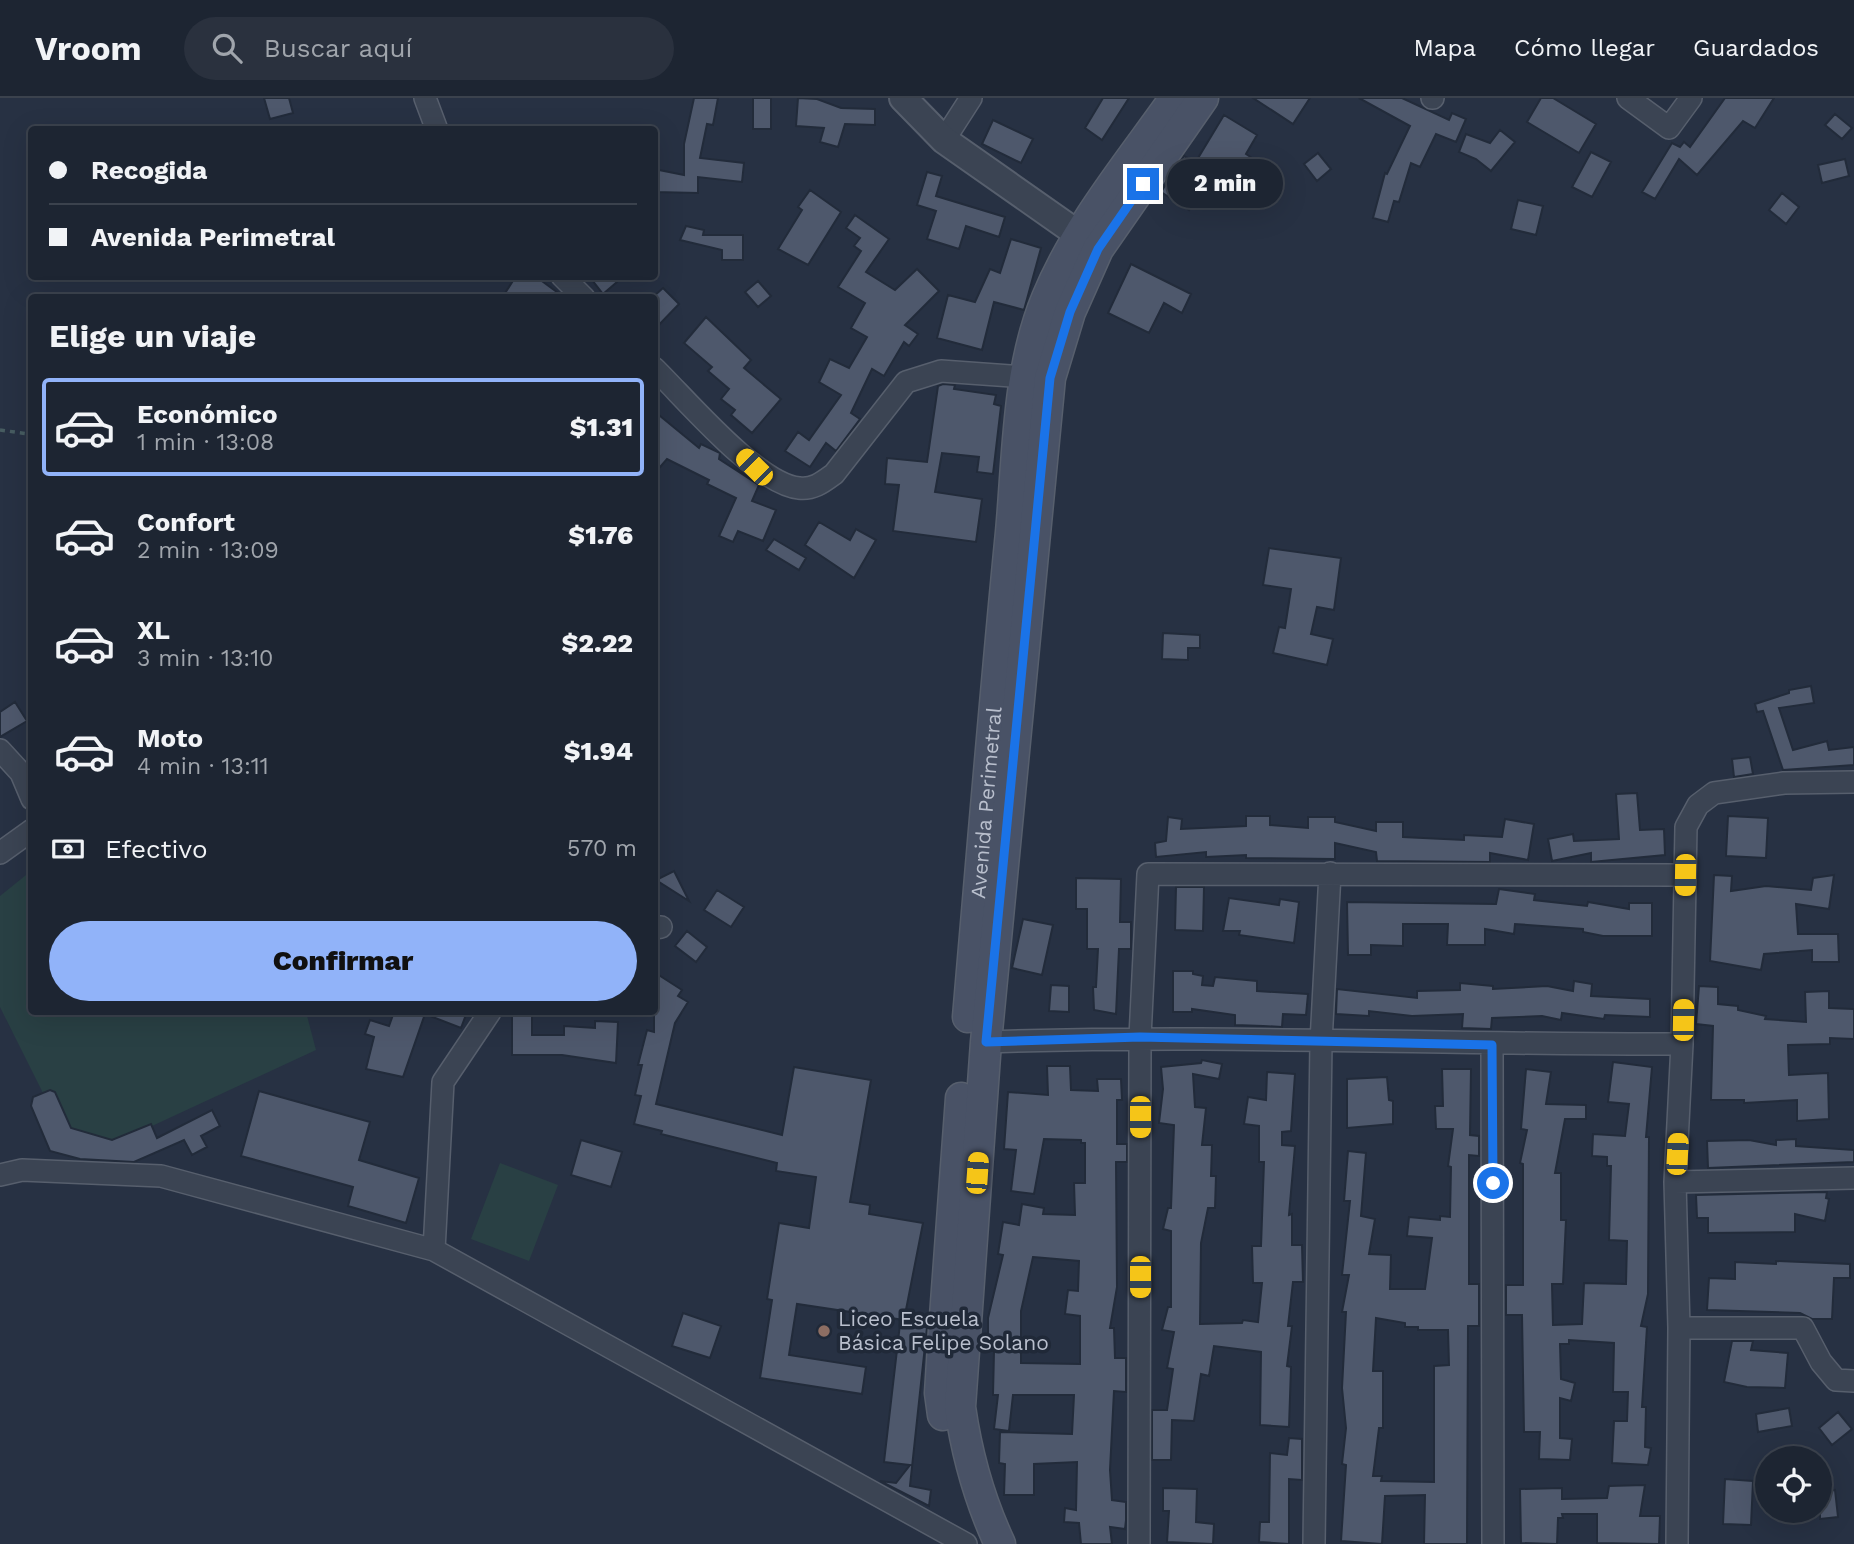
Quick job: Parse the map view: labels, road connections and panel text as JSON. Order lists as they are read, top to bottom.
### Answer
{
  "streets": {
    "main road": ["Avenida Perimetral"]
  },
  "places": ["Liceo Escuela Básica Felipe Solano"],
  "page": {
    "header": "Vroom",
    "search": "Buscar aquí",
    "nav": ["Mapa", "Cómo llegar", "Guardados"],
    "banner": ["Recogida", "Avenida Perimetral"],
    "bubble": "2 min",
    "heading": "Elige un viaje",
    "list": [
      {
        "name": "Económico",
        "note": "1 min · 13:08",
        "value": "$1.31"
      },
      {
        "name": "Confort",
        "note": "2 min · 13:09",
        "value": "$1.76"
      },
      {
        "name": "XL",
        "note": "3 min · 13:10",
        "value": "$2.22"
      },
      {
        "name": "Moto",
        "note": "4 min · 13:11",
        "value": "$1.94"
      }
    ],
    "pay": ["Efectivo", "570 m"],
    "buttons": "Confirmar"
  }
}
